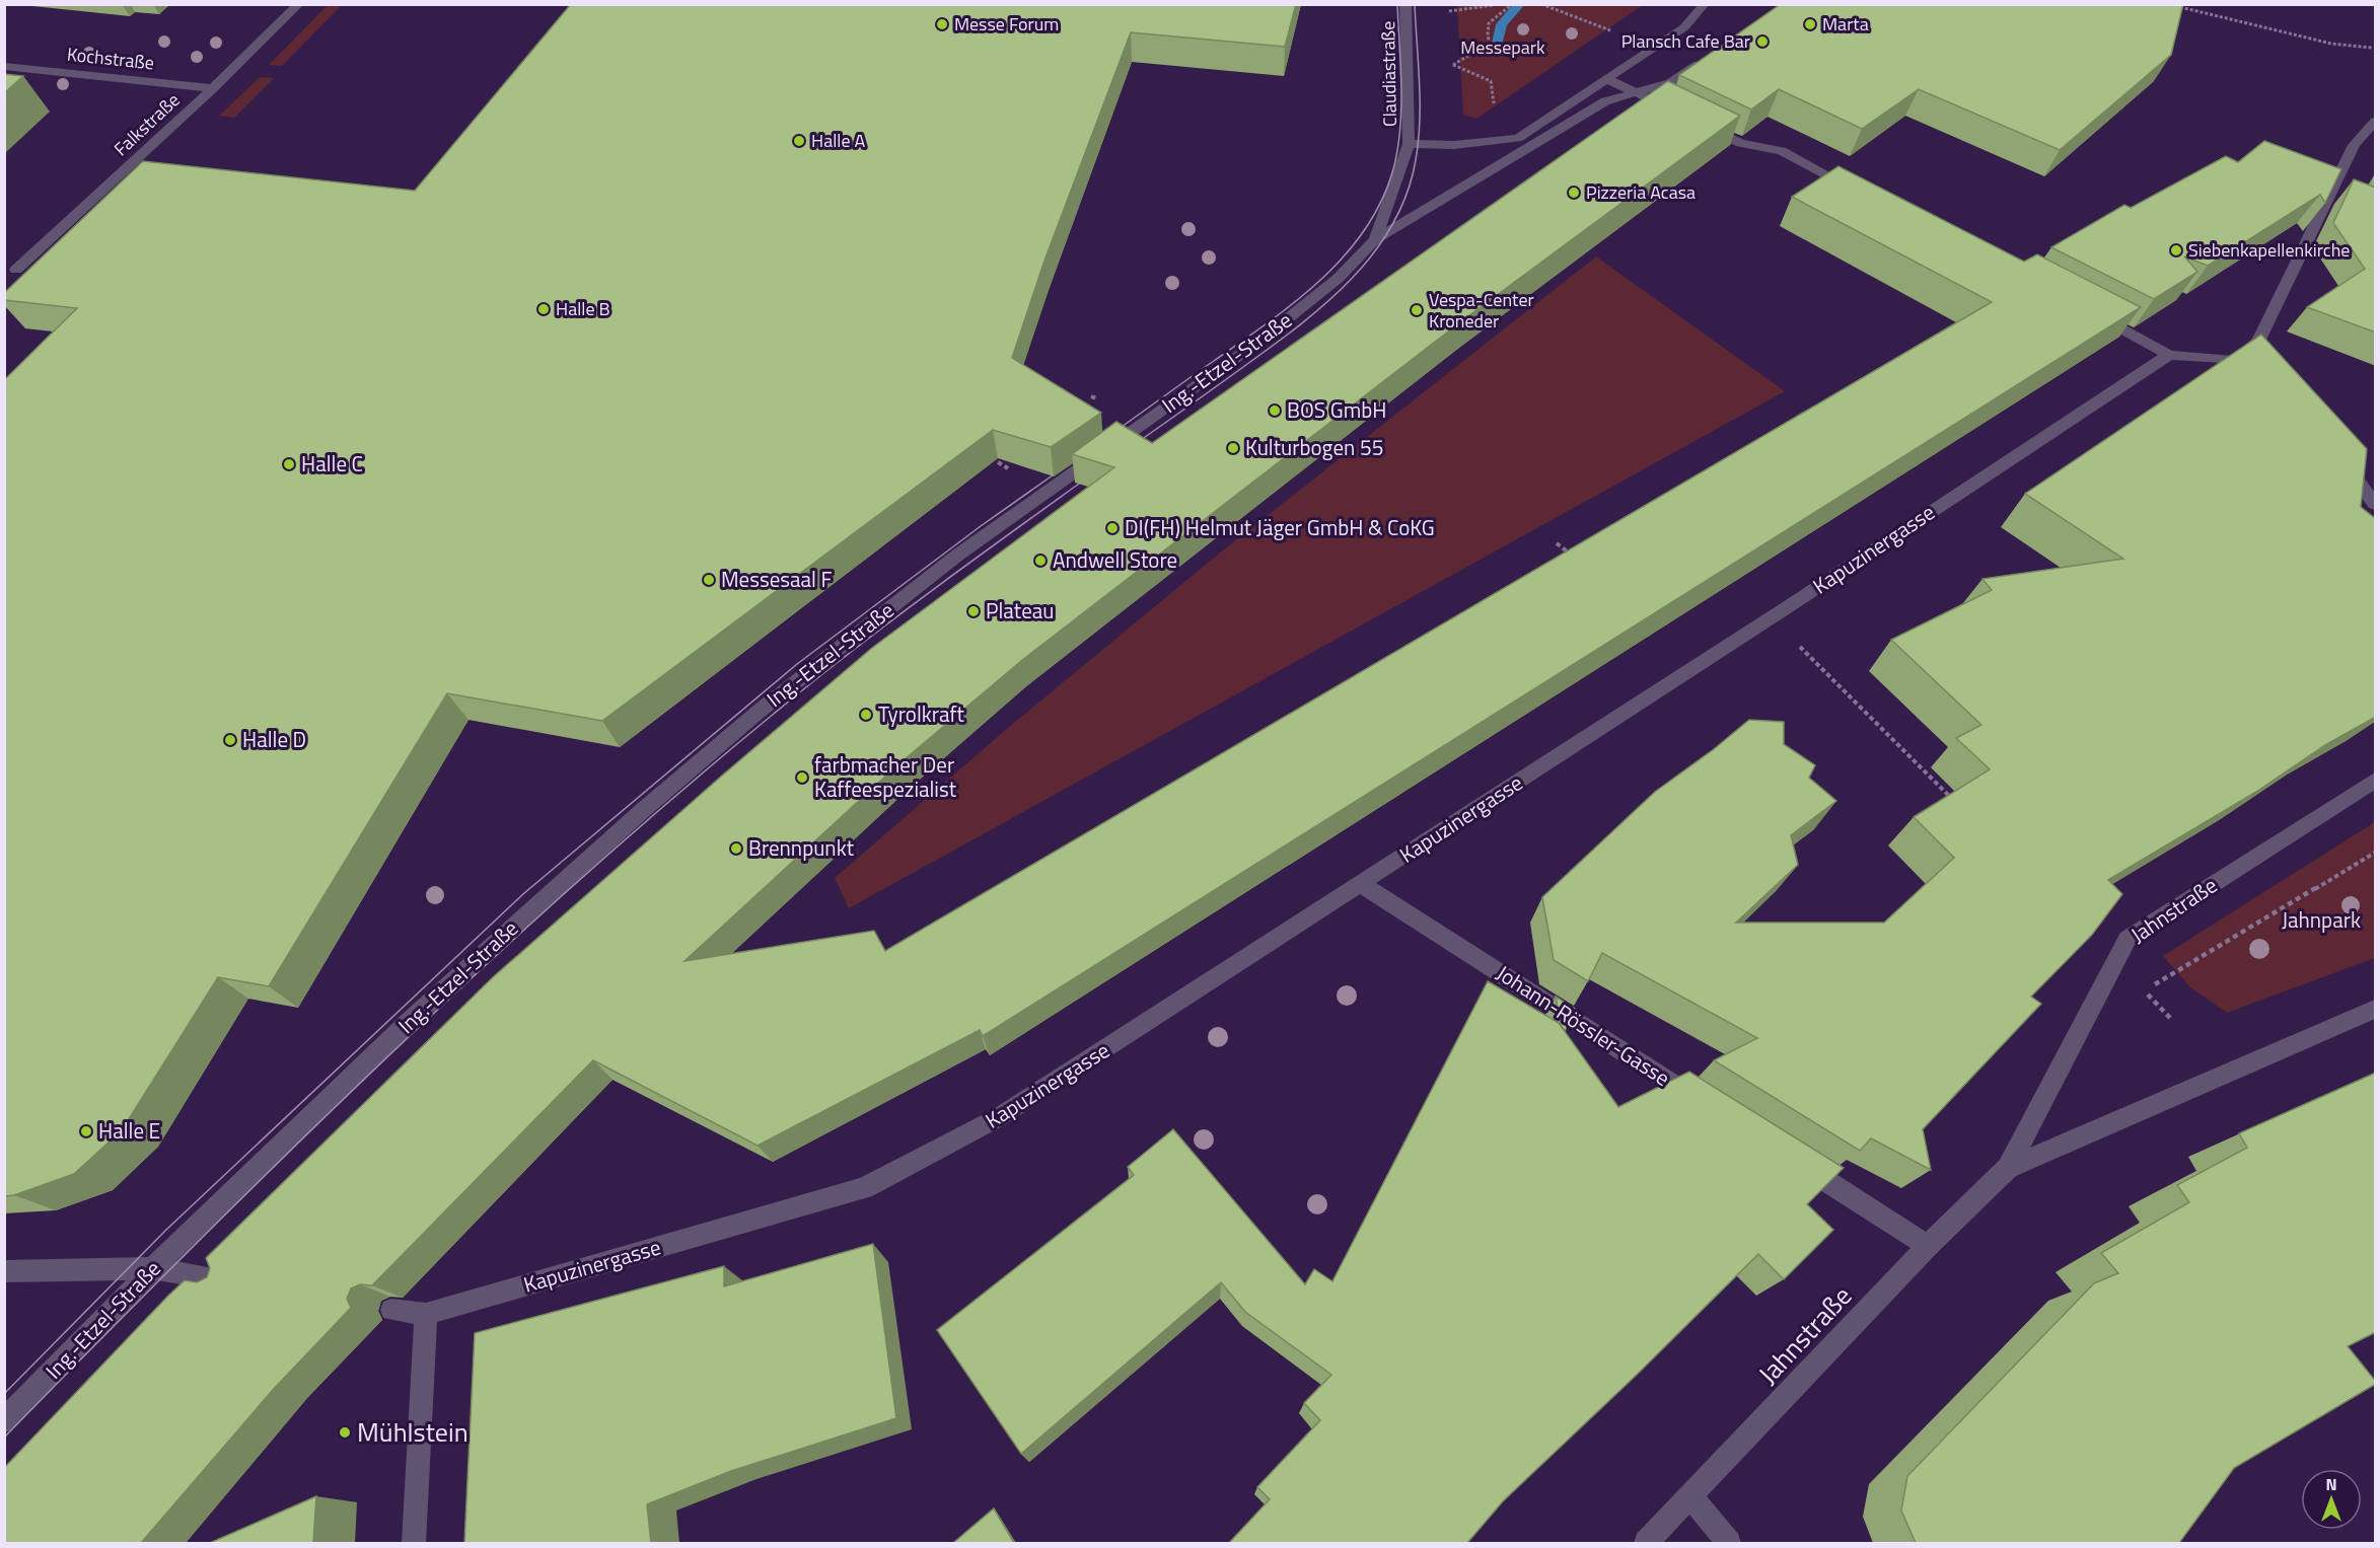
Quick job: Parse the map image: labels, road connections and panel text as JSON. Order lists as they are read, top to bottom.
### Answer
{
  "streets": {
    "street": [
      "Kochstraße",
      "Claudiastraße",
      "Falkstraße",
      "Ing.-Etzel-Straße",
      "Kapuzinergasse",
      "Jahnstraße",
      "Johann-Rössler-Gasse"
    ]
  },
  "crossings": [
    ["Kochstraße", "Falkstraße"],
    ["Claudiastraße", "Ing.-Etzel-Straße"],
    ["Kapuzinergasse", "Johann-Rössler-Gasse"]
  ],
  "parks": ["Messepark", "Jahnpark"],
  "places": [
    "Messe Forum",
    "Marta",
    "Plansch Cafe Bar",
    "Halle A",
    "Pizzeria Acasa",
    "Siebenkapellenkirche",
    "Halle B",
    "Vespa-Center Kroneder",
    "BOS GmbH",
    "Kulturbogen 55",
    "Halle C",
    "DI(FH) Helmut Jäger GmbH & CoKG",
    "Andwell Store",
    "Messesaal F",
    "Plateau",
    "Tyrolkraft",
    "Halle D",
    "farbmacher Der Kaffeespezialist",
    "Brennpunkt",
    "Halle E",
    "Mühlstein"
  ],
  "north": "top"
}
